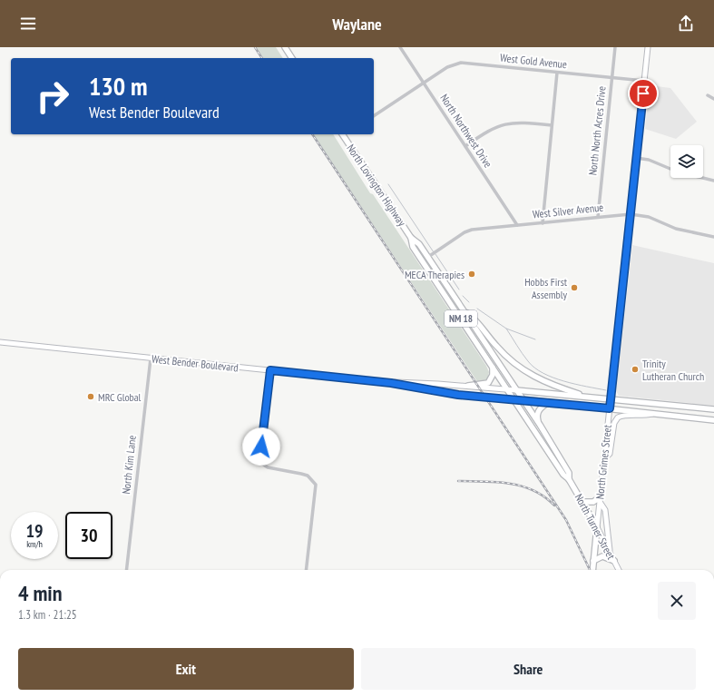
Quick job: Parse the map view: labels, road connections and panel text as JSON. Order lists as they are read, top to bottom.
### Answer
{
  "streets": {
    "main road": [
      "North Lovington Highway",
      "NM 18",
      "West Bender Boulevard",
      "North Grimes Street",
      "North Turner Street"
    ],
    "street": [
      "West Gold Avenue",
      "North Northwest Drive",
      "North North Acres Drive",
      "West Silver Avenue",
      "North Kim Lane"
    ]
  },
  "crossings": [
    ["West Gold Avenue", "North Northwest Drive"],
    ["West Gold Avenue", "North North Acres Drive"],
    ["West Gold Avenue", "North Grimes Street"],
    ["North Northwest Drive", "West Silver Avenue"],
    ["North North Acres Drive", "West Silver Avenue"],
    ["North Lovington Highway", "West Silver Avenue"],
    ["North Lovington Highway", "West Bender Boulevard"],
    ["North Lovington Highway", "North Turner Street"],
    ["West Silver Avenue", "North Grimes Street"],
    ["West Bender Boulevard", "North Grimes Street"],
    ["West Bender Boulevard", "North Kim Lane"],
    ["West Bender Boulevard", "North Turner Street"],
    ["North Grimes Street", "North Turner Street"]
  ],
  "places": [
    "MECA Therapies",
    "Hobbs First Assembly",
    "Trinity Lutheran Church",
    "MRC Global"
  ],
  "page": {
    "header": "Waylane",
    "turn": ["130 m", "West Bender Boulevard"],
    "speed": "19 km/h",
    "limit": "30",
    "heading": ["4 min", "1.3 km · 21:25"],
    "buttons": ["Exit", "Share"]
  }
}
